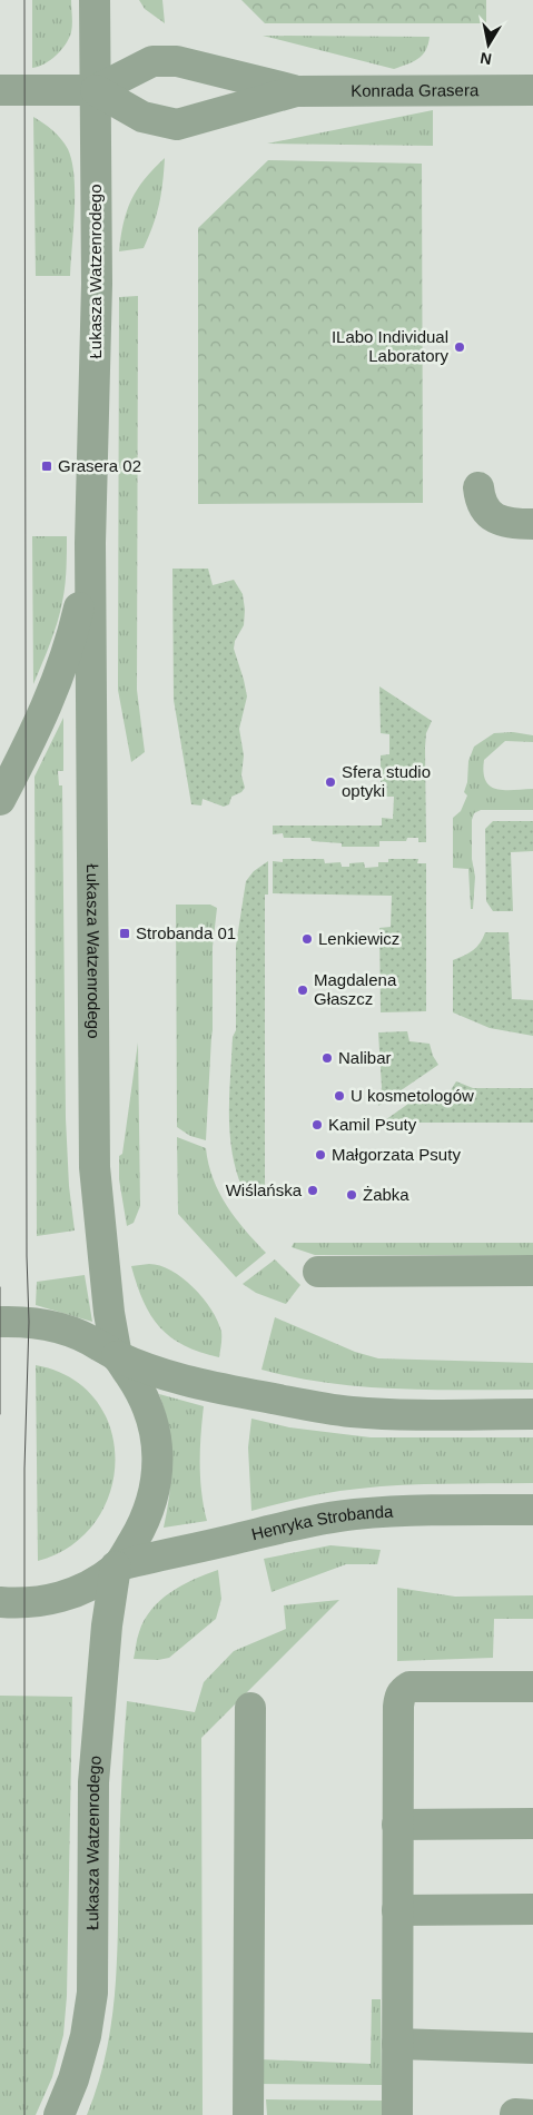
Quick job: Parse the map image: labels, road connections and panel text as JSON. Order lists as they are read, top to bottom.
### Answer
{
  "streets": {
    "street": ["Konrada Grasera", "Łukasza Watzenrodego", "Henryka Strobanda"]
  },
  "crossings": [
    ["Konrada Grasera", "Łukasza Watzenrodego"],
    ["Łukasza Watzenrodego", "Henryka Strobanda"]
  ],
  "places": {
    "other": [
      "ILabo Individual Laboratory",
      "Sfera studio optyki",
      "Lenkiewicz",
      "Magdalena Głaszcz",
      "Nalibar",
      "U kosmetologów",
      "Kamil Psuty",
      "Małgorzata Psuty",
      "Wiślańska",
      "Żabka"
    ],
    "transit": ["Grasera 02", "Strobanda 01"]
  },
  "north": "bottom"
}
